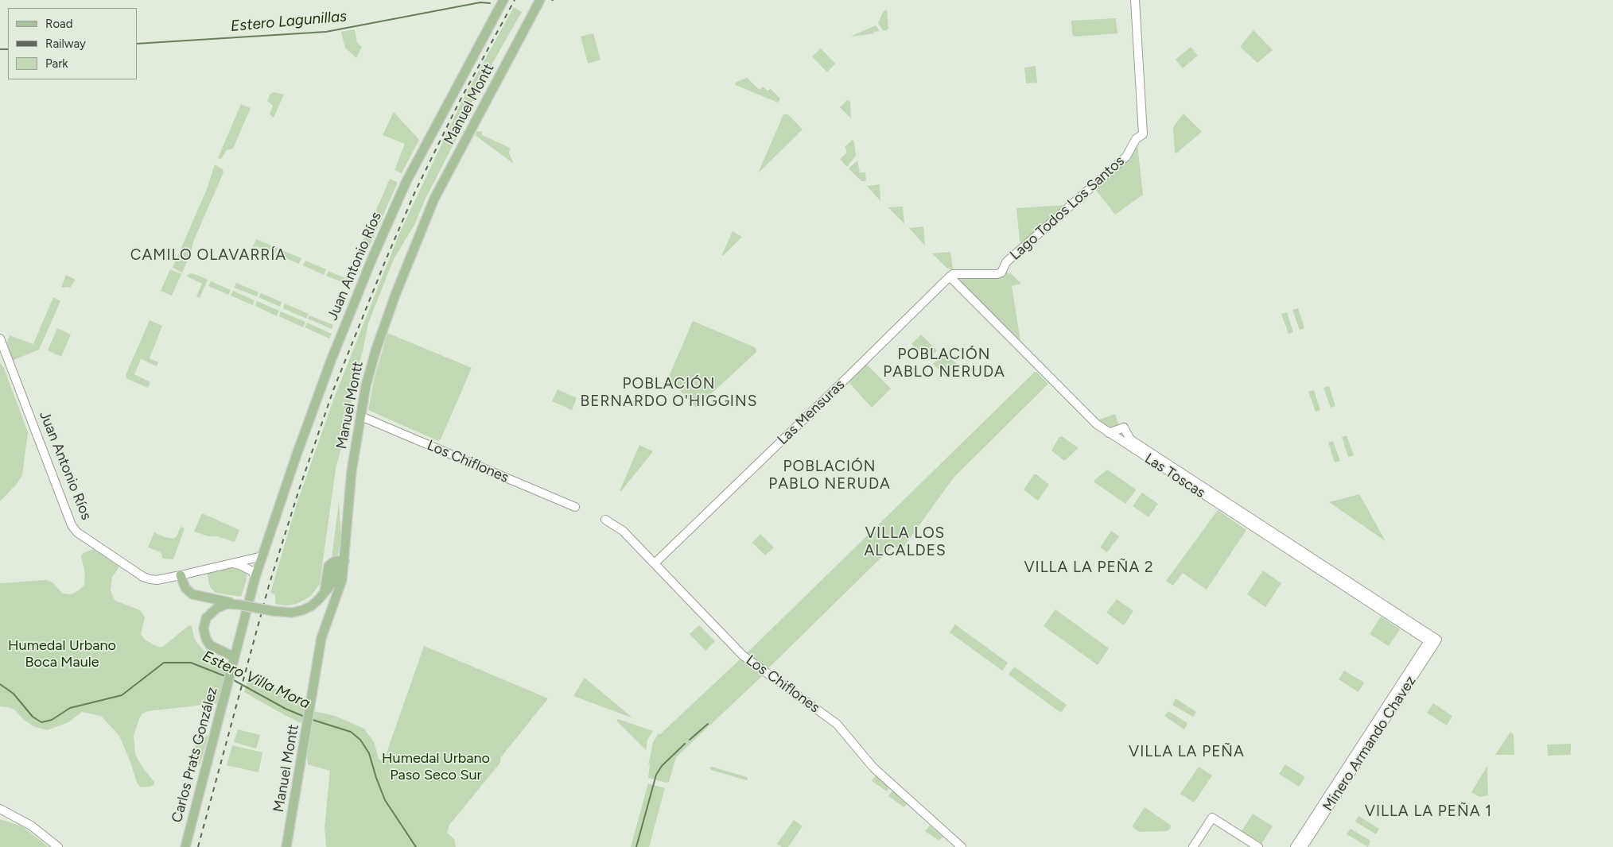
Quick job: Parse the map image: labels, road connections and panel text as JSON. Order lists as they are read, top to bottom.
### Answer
{
  "streets": {
    "main road": ["Manuel Montt", "Juan Antonio Ríos", "Carlos Prats González"],
    "street": [
      "Lago Todos Los Santos",
      "Las Mensuras",
      "Los Chiflones",
      "Las Toscas",
      "Minero Armando Chavez"
    ]
  },
  "crossings": [
    ["Manuel Montt", "Los Chiflones"],
    ["Lago Todos Los Santos", "Las Mensuras"],
    ["Lago Todos Los Santos", "Las Toscas"],
    ["Juan Antonio Ríos", "Carlos Prats González"],
    ["Las Mensuras", "Los Chiflones"],
    ["Las Mensuras", "Las Toscas"],
    ["Las Toscas", "Minero Armando Chavez"]
  ],
  "districts": [
    "CAMILO OLAVARRÍA",
    "POBLACIÓN PABLO NERUDA",
    "POBLACIÓN BERNARDO O'HIGGINS",
    "POBLACIÓN PABLO NERUDA",
    "VILLA LOS ALCALDES",
    "VILLA LA PEÑA 2",
    "VILLA LA PEÑA",
    "VILLA LA PEÑA 1"
  ],
  "water": ["Estero Lagunillas", "Estero Villa Mora"],
  "parks": ["Humedal Urbano Boca Maule", "Humedal Urbano Paso Seco Sur"],
  "legend": ["Road", "Railway", "Park"]
}
